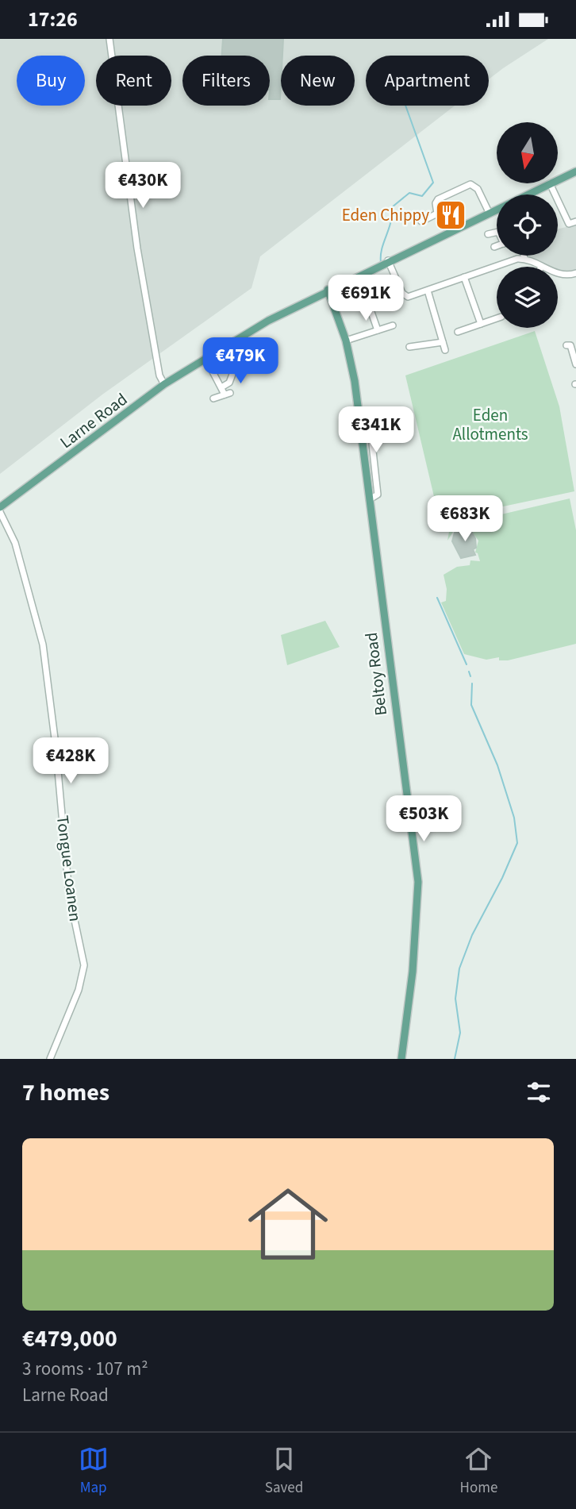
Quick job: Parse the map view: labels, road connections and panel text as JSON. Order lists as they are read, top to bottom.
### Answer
{
  "streets": {
    "main road": ["Larne Road", "Beltoy Road"],
    "street": ["Tongue Loanen"]
  },
  "crossings": [
    ["Larne Road", "Beltoy Road"]
  ],
  "parks": ["Eden Allotments"],
  "places": {
    "restaurant": ["Eden Chippy"]
  },
  "north": "bottom",
  "page": {
    "status": "17:26",
    "chip": [
      "Buy",
      "Rent",
      "Filters",
      "New",
      "Apartment"
    ],
    "price": [
      "€430K",
      "€691K",
      "€479K",
      "€341K",
      "€683K",
      "€428K",
      "€503K"
    ],
    "heading": "7 homes",
    "list": [
      {
        "name": "€479,000",
        "note": "3 rooms · 107 m² · Larne Road"
      }
    ],
    "tabs": ["Map", "Saved", "Home"]
  }
}
